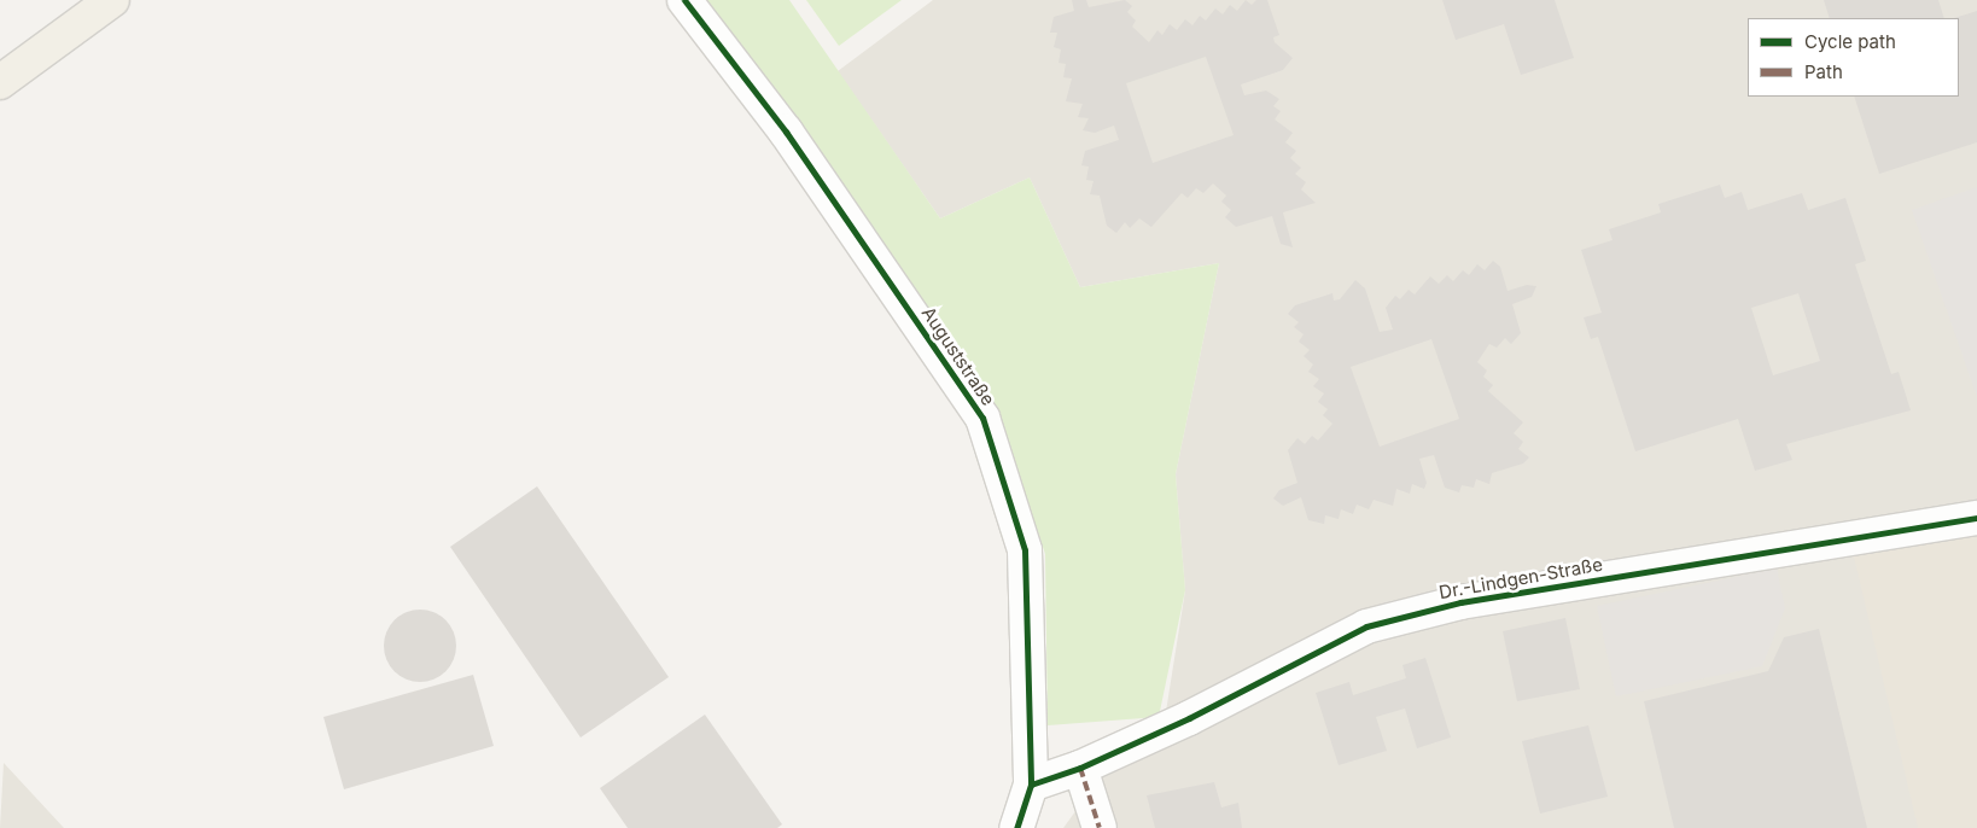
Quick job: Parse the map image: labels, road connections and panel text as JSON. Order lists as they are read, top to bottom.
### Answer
{
  "streets": {
    "street": ["Auguststraße", "Dr.-Lindgen-Straße"]
  },
  "crossings": [
    ["Auguststraße", "Dr.-Lindgen-Straße"]
  ],
  "legend": ["Cycle path", "Path"]
}
